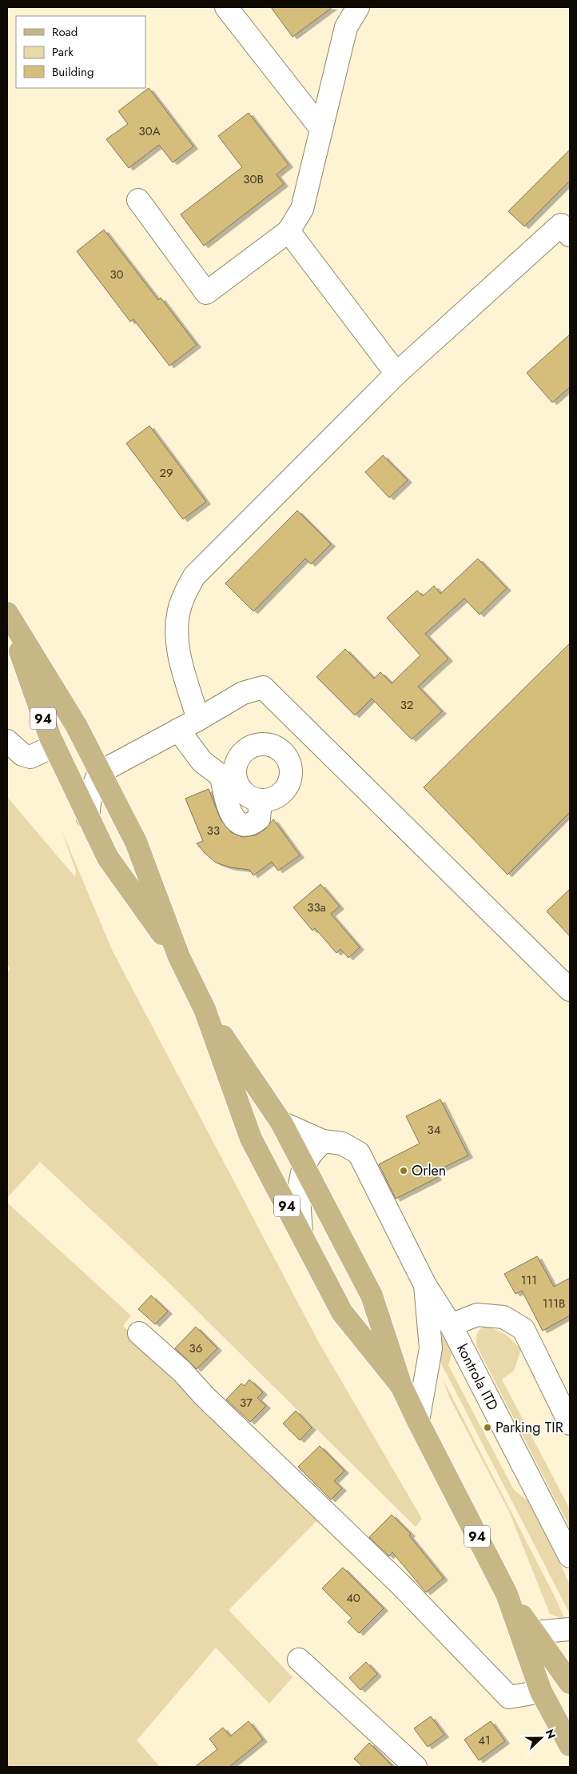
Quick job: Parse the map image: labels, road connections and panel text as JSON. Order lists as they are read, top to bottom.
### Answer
{
  "streets": {
    "main road": ["94"],
    "lane": ["kontrola ITD"]
  },
  "crossings": [
    ["94", "kontrola ITD"]
  ],
  "places": ["Orlen", "Parking TIR"],
  "house_numbers": [
    "30A",
    "30B",
    "30",
    "29",
    "32",
    "33",
    "33a",
    "34",
    "111",
    "111B",
    "36",
    "37",
    "40",
    "41"
  ],
  "legend": ["Road", "Park", "Building"],
  "north": "right"
}
